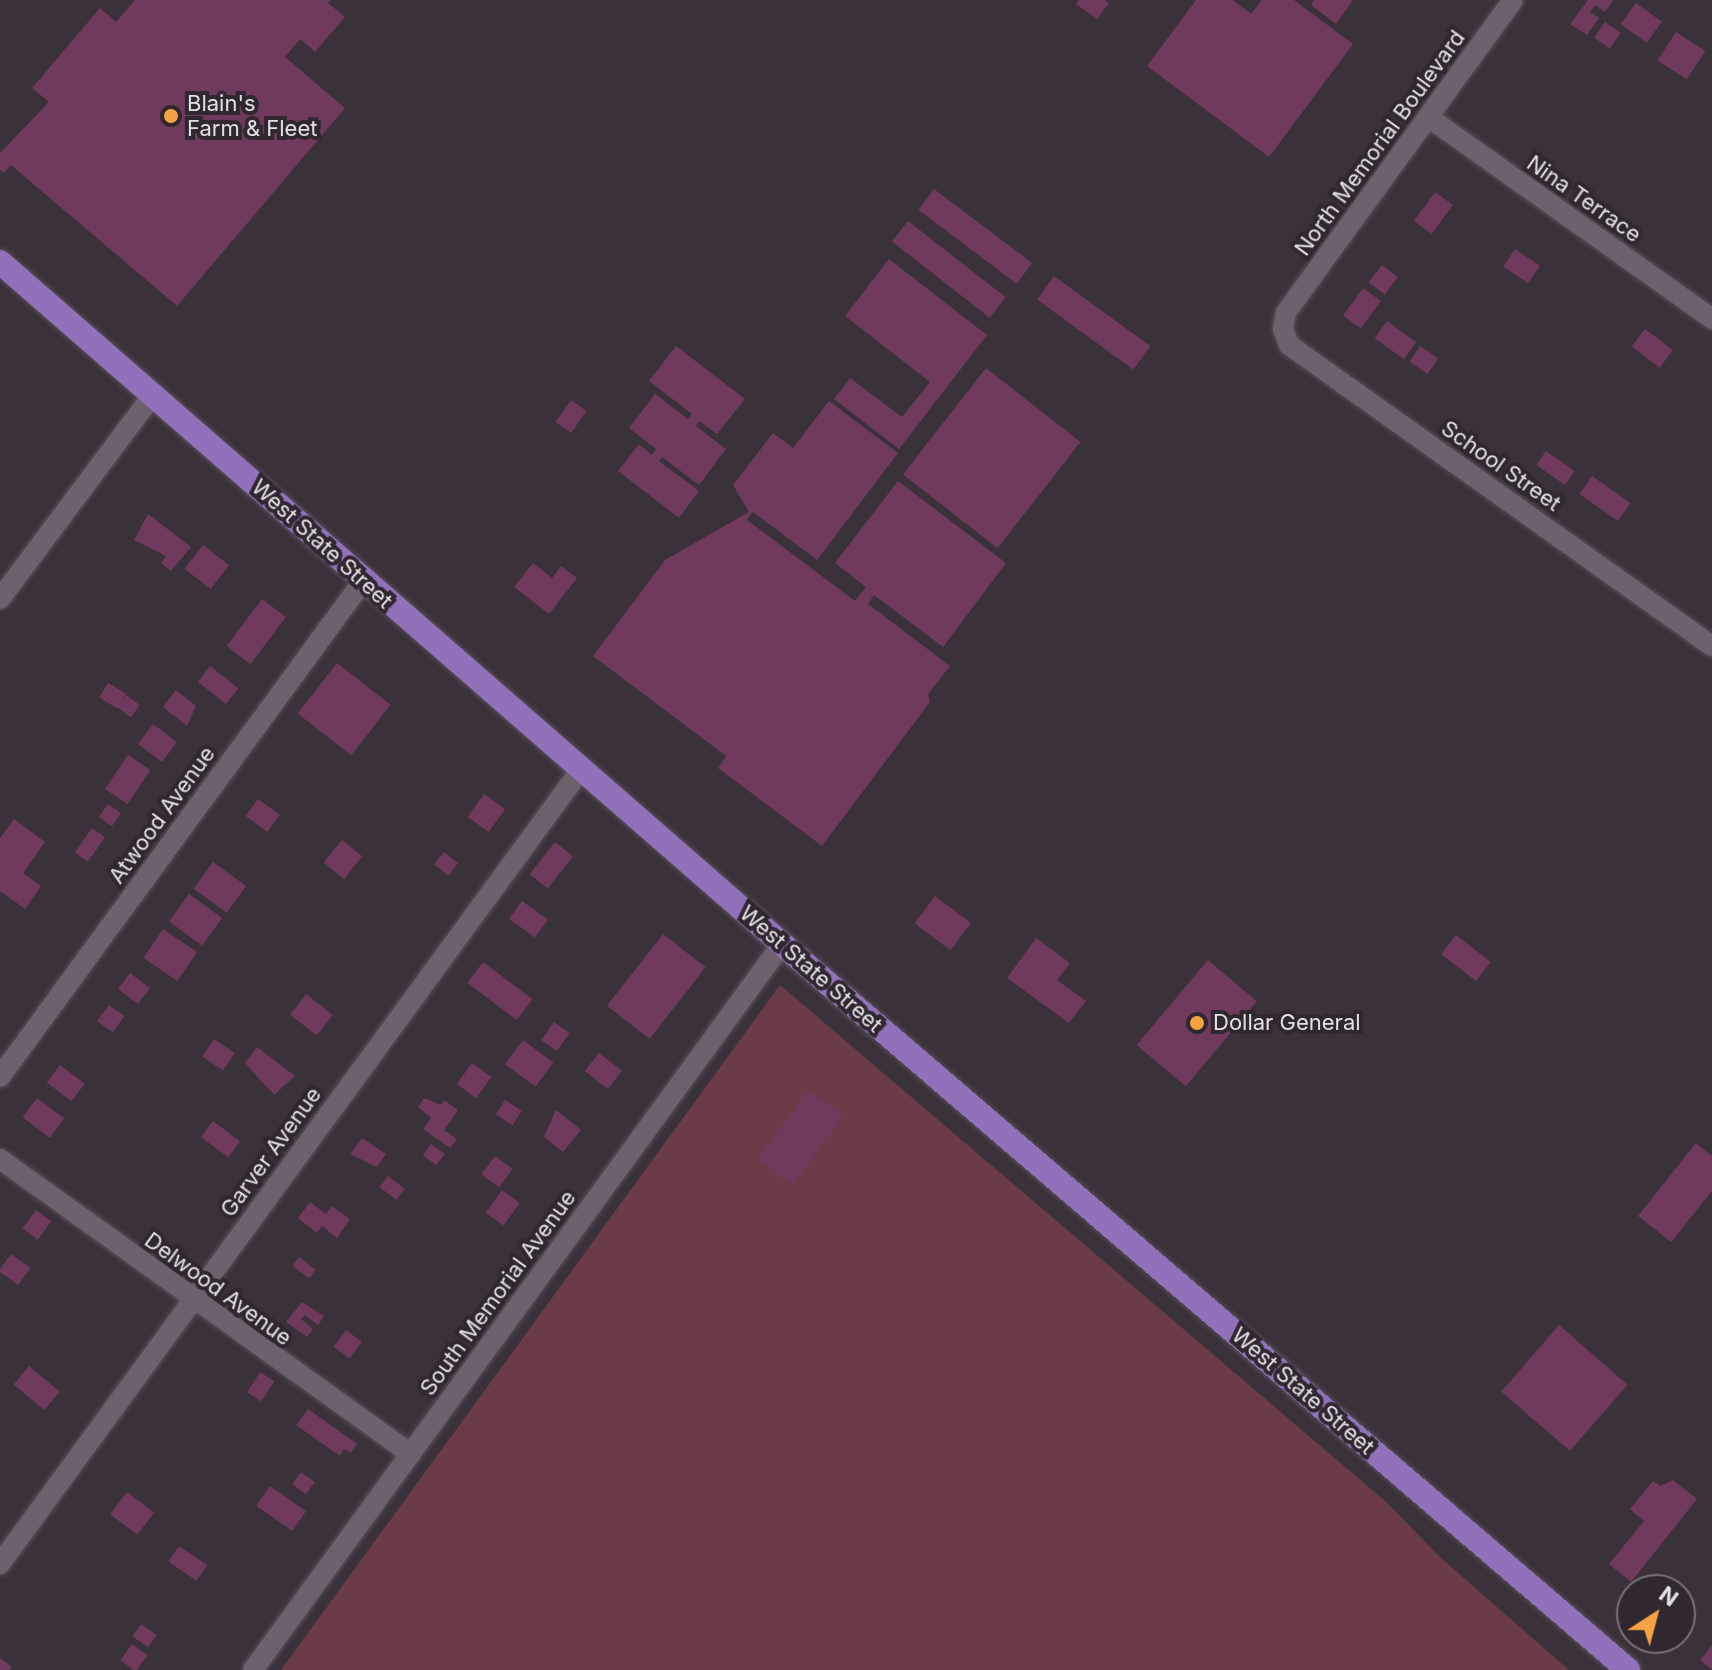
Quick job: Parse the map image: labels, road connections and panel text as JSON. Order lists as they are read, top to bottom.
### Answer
{
  "streets": {
    "main road": ["West State Street"],
    "street": [
      "North Memorial Boulevard",
      "Nina Terrace",
      "School Street",
      "Atwood Avenue",
      "Garver Avenue",
      "Delwood Avenue",
      "South Memorial Avenue"
    ]
  },
  "crossings": [
    ["North Memorial Boulevard", "Nina Terrace"],
    ["North Memorial Boulevard", "School Street"],
    ["West State Street", "Atwood Avenue"],
    ["West State Street", "Garver Avenue"],
    ["West State Street", "South Memorial Avenue"],
    ["Garver Avenue", "Delwood Avenue"],
    ["Delwood Avenue", "South Memorial Avenue"]
  ],
  "places": ["Blain's Farm & Fleet", "Dollar General"],
  "north": "top right"
}
